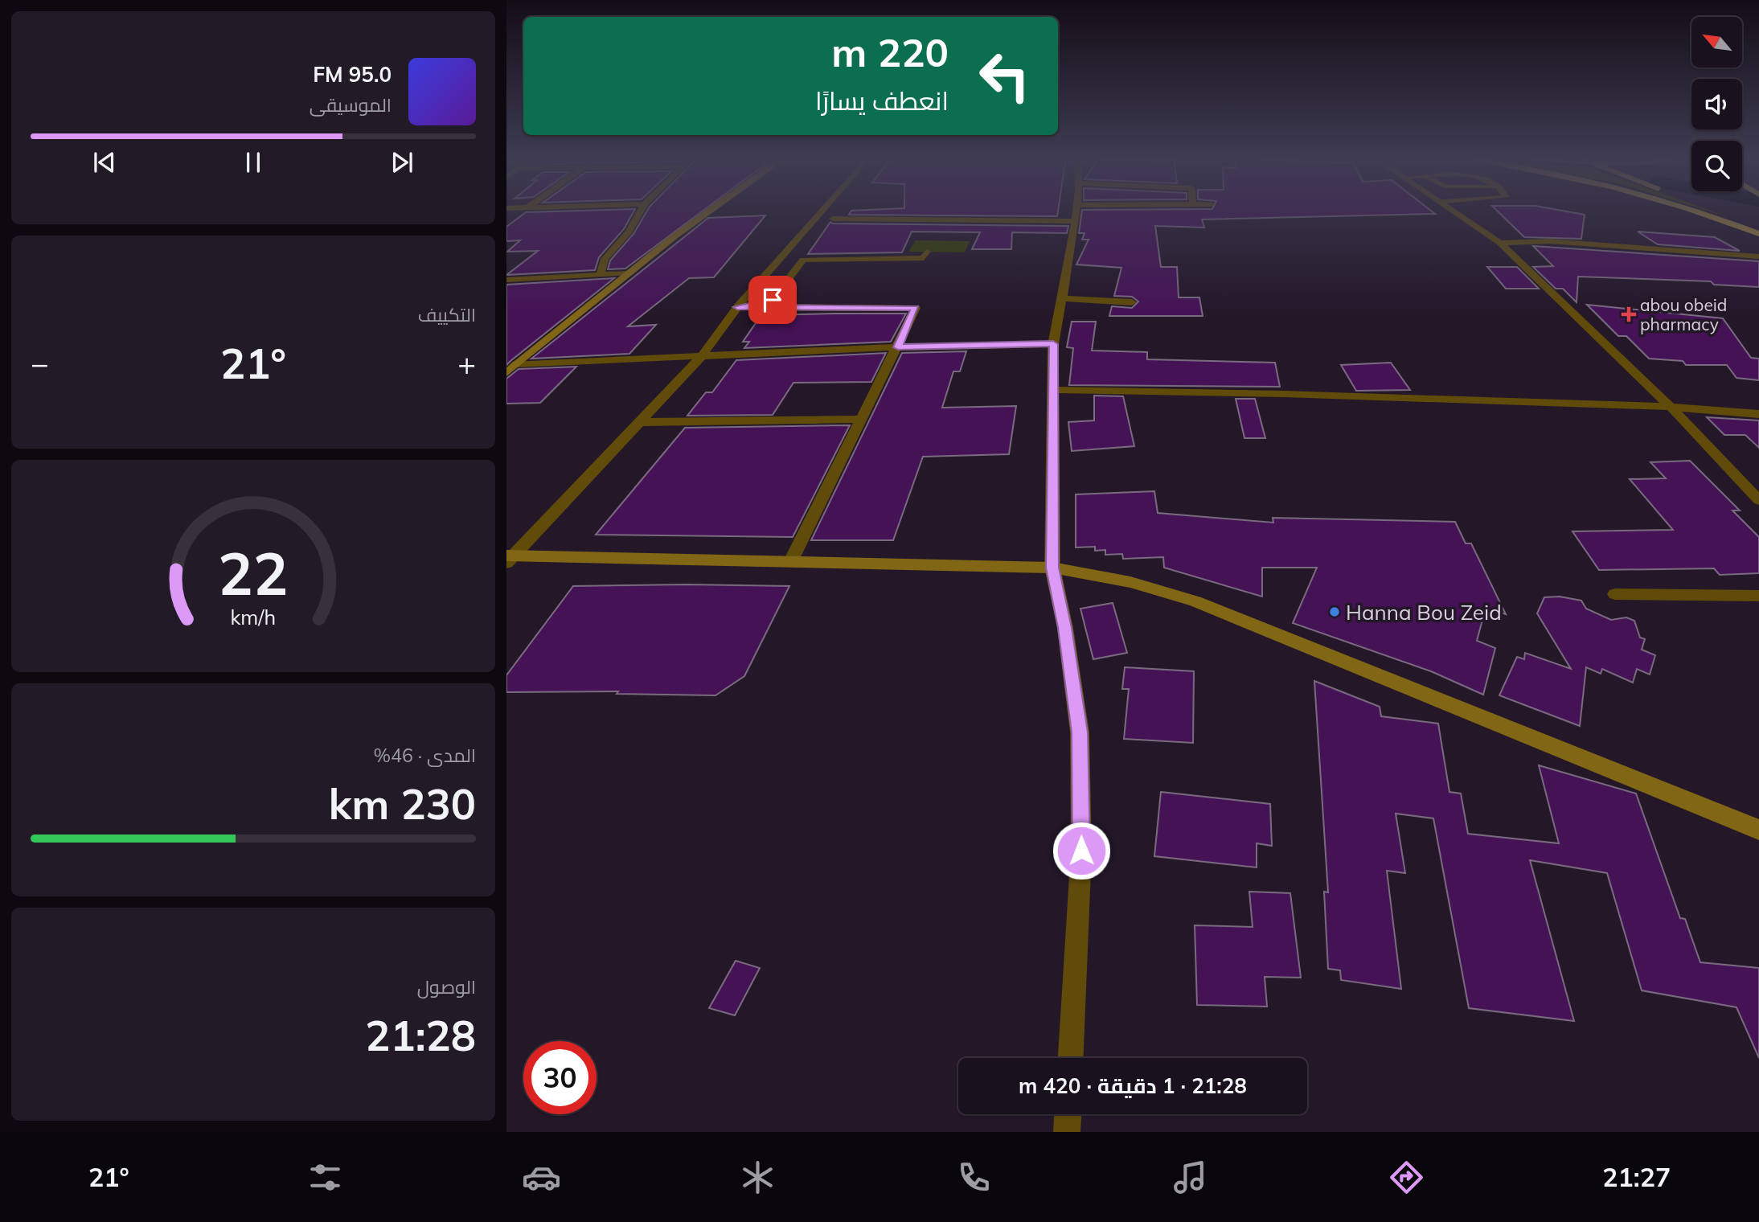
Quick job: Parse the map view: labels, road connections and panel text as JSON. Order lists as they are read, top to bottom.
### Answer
{
  "places": {
    "health": ["abou obeid pharmacy"],
    "other": ["Hanna Bou Zeid"]
  },
  "north": "top left",
  "page": {
    "turn": ["220 m", "انعطف يسارًا"],
    "song": ["95.0 FM", "الموسيقى"],
    "tile": [
      "التكييف",
      ["المدى · 46%", "230 km"],
      ["الوصول", "21:28"]
    ],
    "heat": ["−", "21°", "+"],
    "limit": "30",
    "trip": "21:28 · 1 دقيقة · 420 m",
    "tabs": ["21:27", "21°"],
    "gauge": ["22", "km/h"]
  }
}
